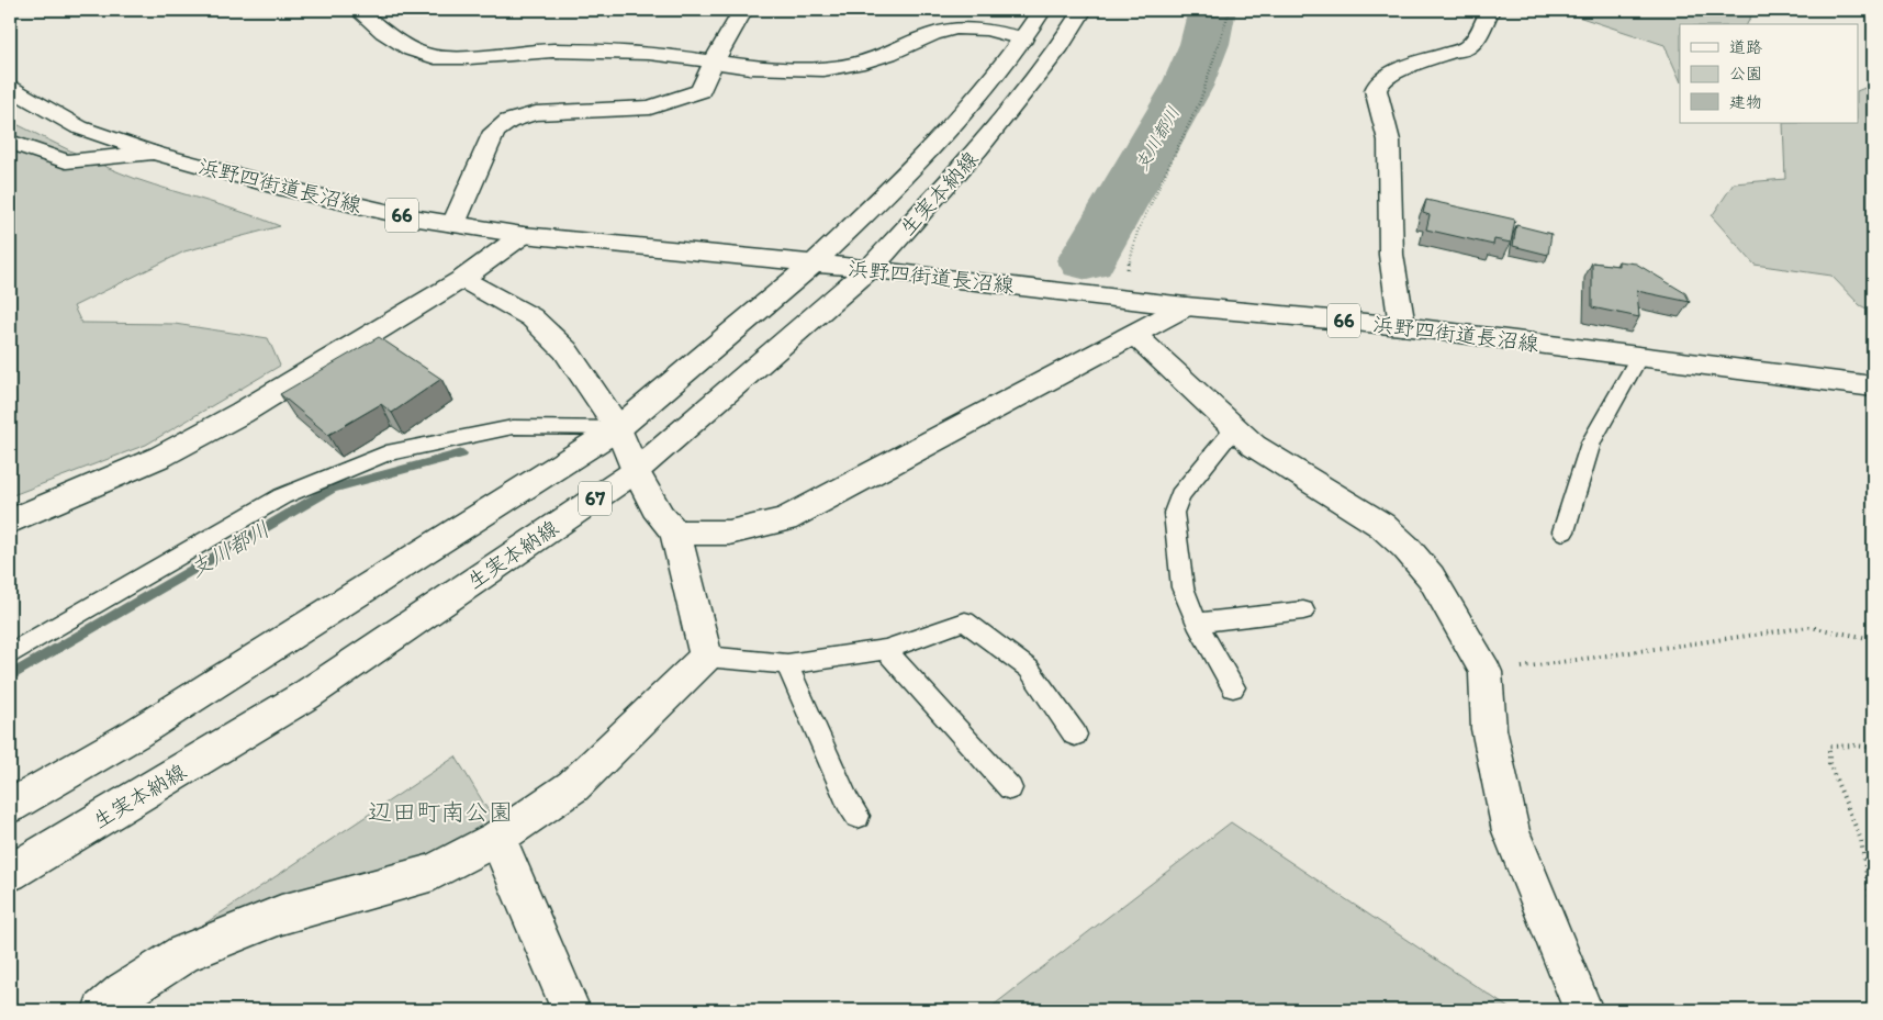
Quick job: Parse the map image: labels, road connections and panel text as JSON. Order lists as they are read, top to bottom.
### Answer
{
  "streets": {
    "street": [
      "浜野四街道長沼線",
      "生実本納線",
      "66",
      "67"
    ]
  },
  "crossings": [
    ["浜野四街道長沼線", "生実本納線"]
  ],
  "water": ["支川都川"],
  "parks": ["辺田町南公園"],
  "legend": ["道路", "公園", "建物"]
}
